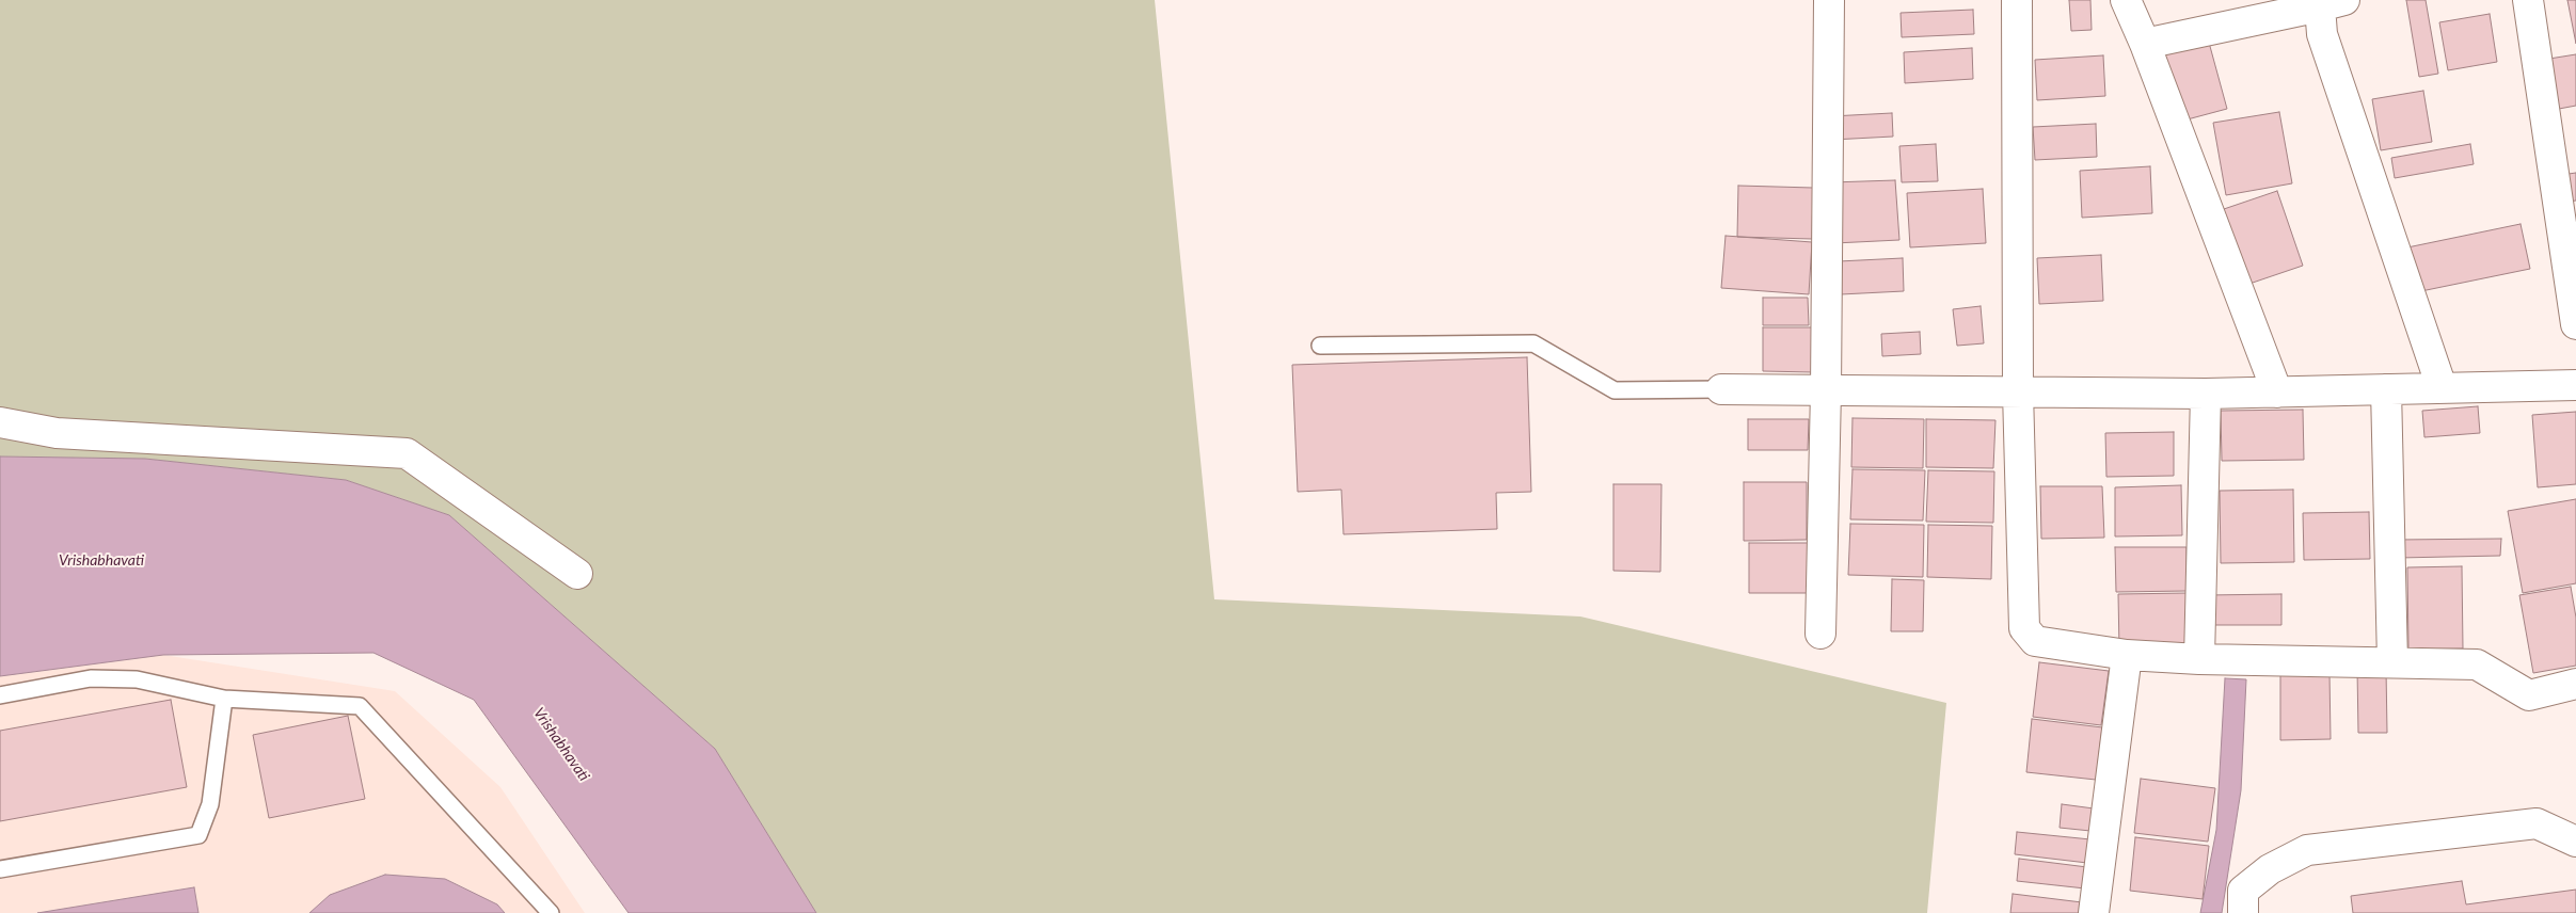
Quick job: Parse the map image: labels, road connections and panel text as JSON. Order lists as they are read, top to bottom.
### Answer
{
  "water": ["Vrishabhavati"]
}
